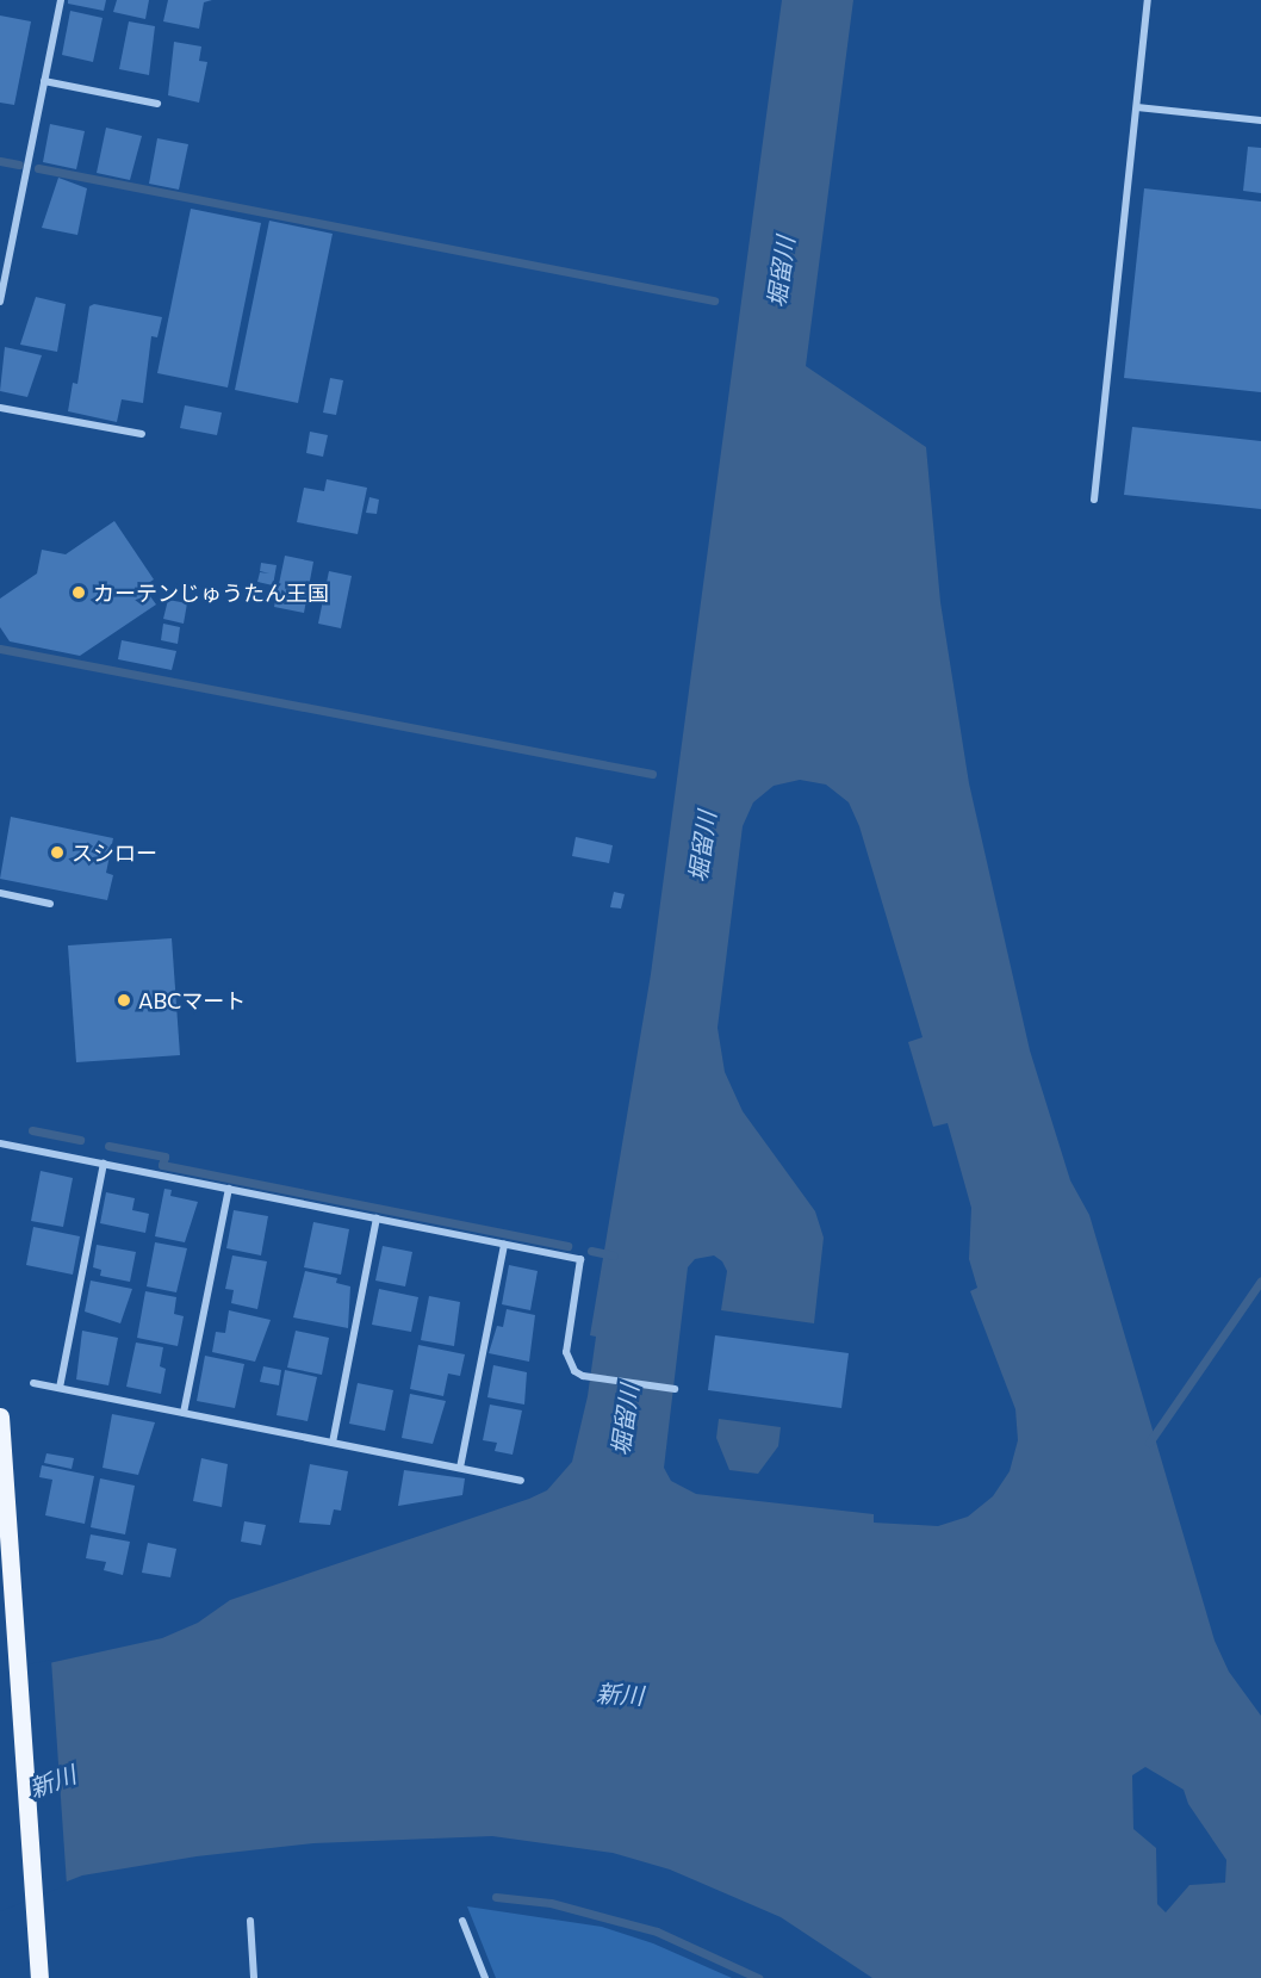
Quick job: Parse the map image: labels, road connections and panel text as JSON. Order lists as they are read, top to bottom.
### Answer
{
  "water": ["堀留川", "新川"],
  "places": ["カーテンじゅうたん王国", "スシロー", "ABCマート"]
}
